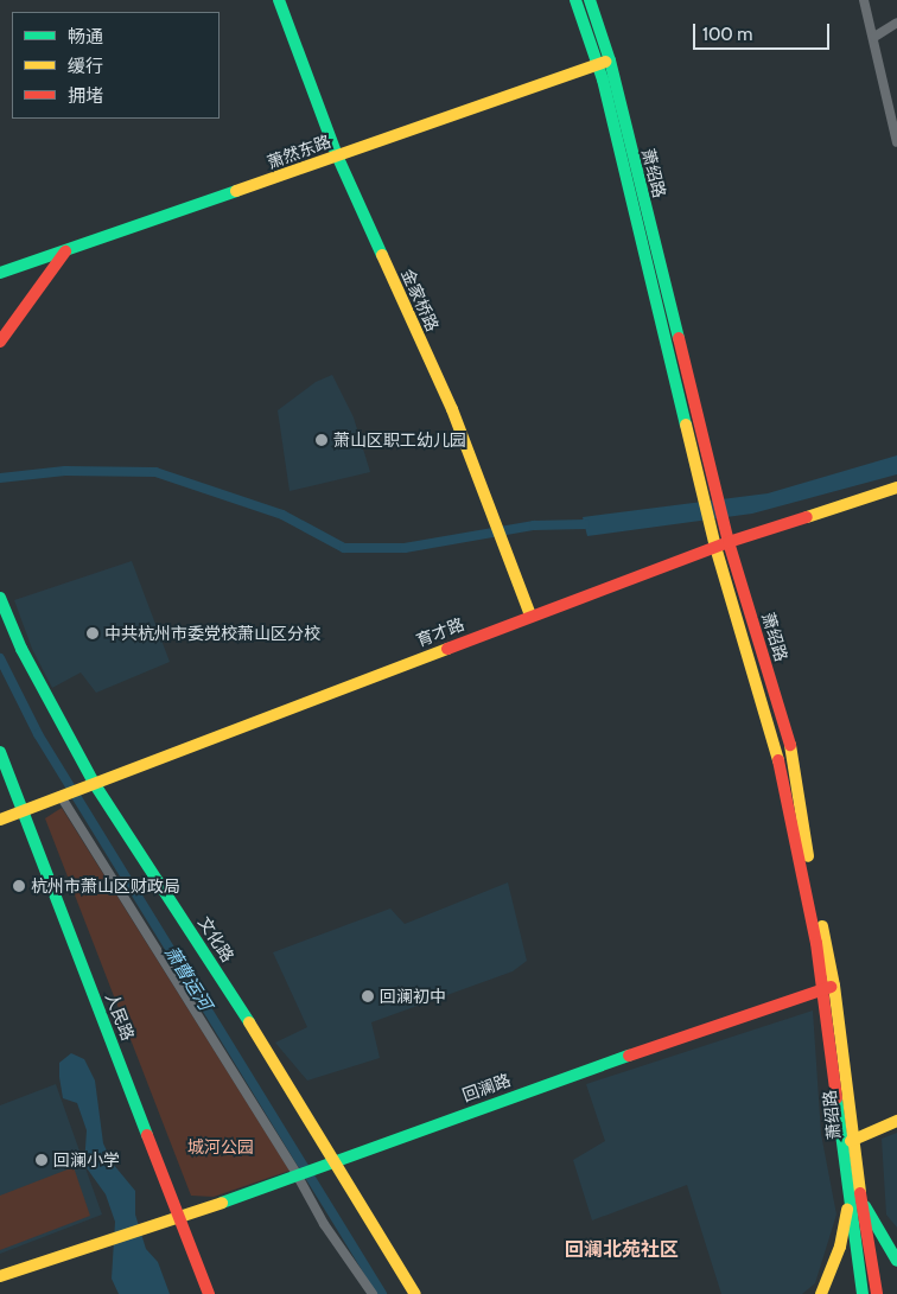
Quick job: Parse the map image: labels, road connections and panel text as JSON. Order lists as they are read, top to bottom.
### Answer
{
  "streets": {
    "main road": [
      "萧然东路",
      "萧绍路",
      "金家桥路",
      "育才路",
      "文化路",
      "人民路",
      "回澜路"
    ]
  },
  "crossings": [
    ["萧然东路", "萧绍路"],
    ["萧然东路", "金家桥路"],
    ["萧绍路", "育才路"],
    ["萧绍路", "回澜路"],
    ["金家桥路", "育才路"],
    ["育才路", "文化路"],
    ["育才路", "人民路"],
    ["文化路", "回澜路"],
    ["人民路", "回澜路"]
  ],
  "districts": ["回澜北苑社区"],
  "water": ["萧曹运河"],
  "parks": ["城河公园"],
  "places": [
    "萧山区职工幼儿园",
    "中共杭州市委党校萧山区分校",
    "杭州市萧山区财政局",
    "回澜初中",
    "回澜小学"
  ],
  "legend": ["畅通", "缓行", "拥堵"],
  "scale_bar": "100 m"
}
